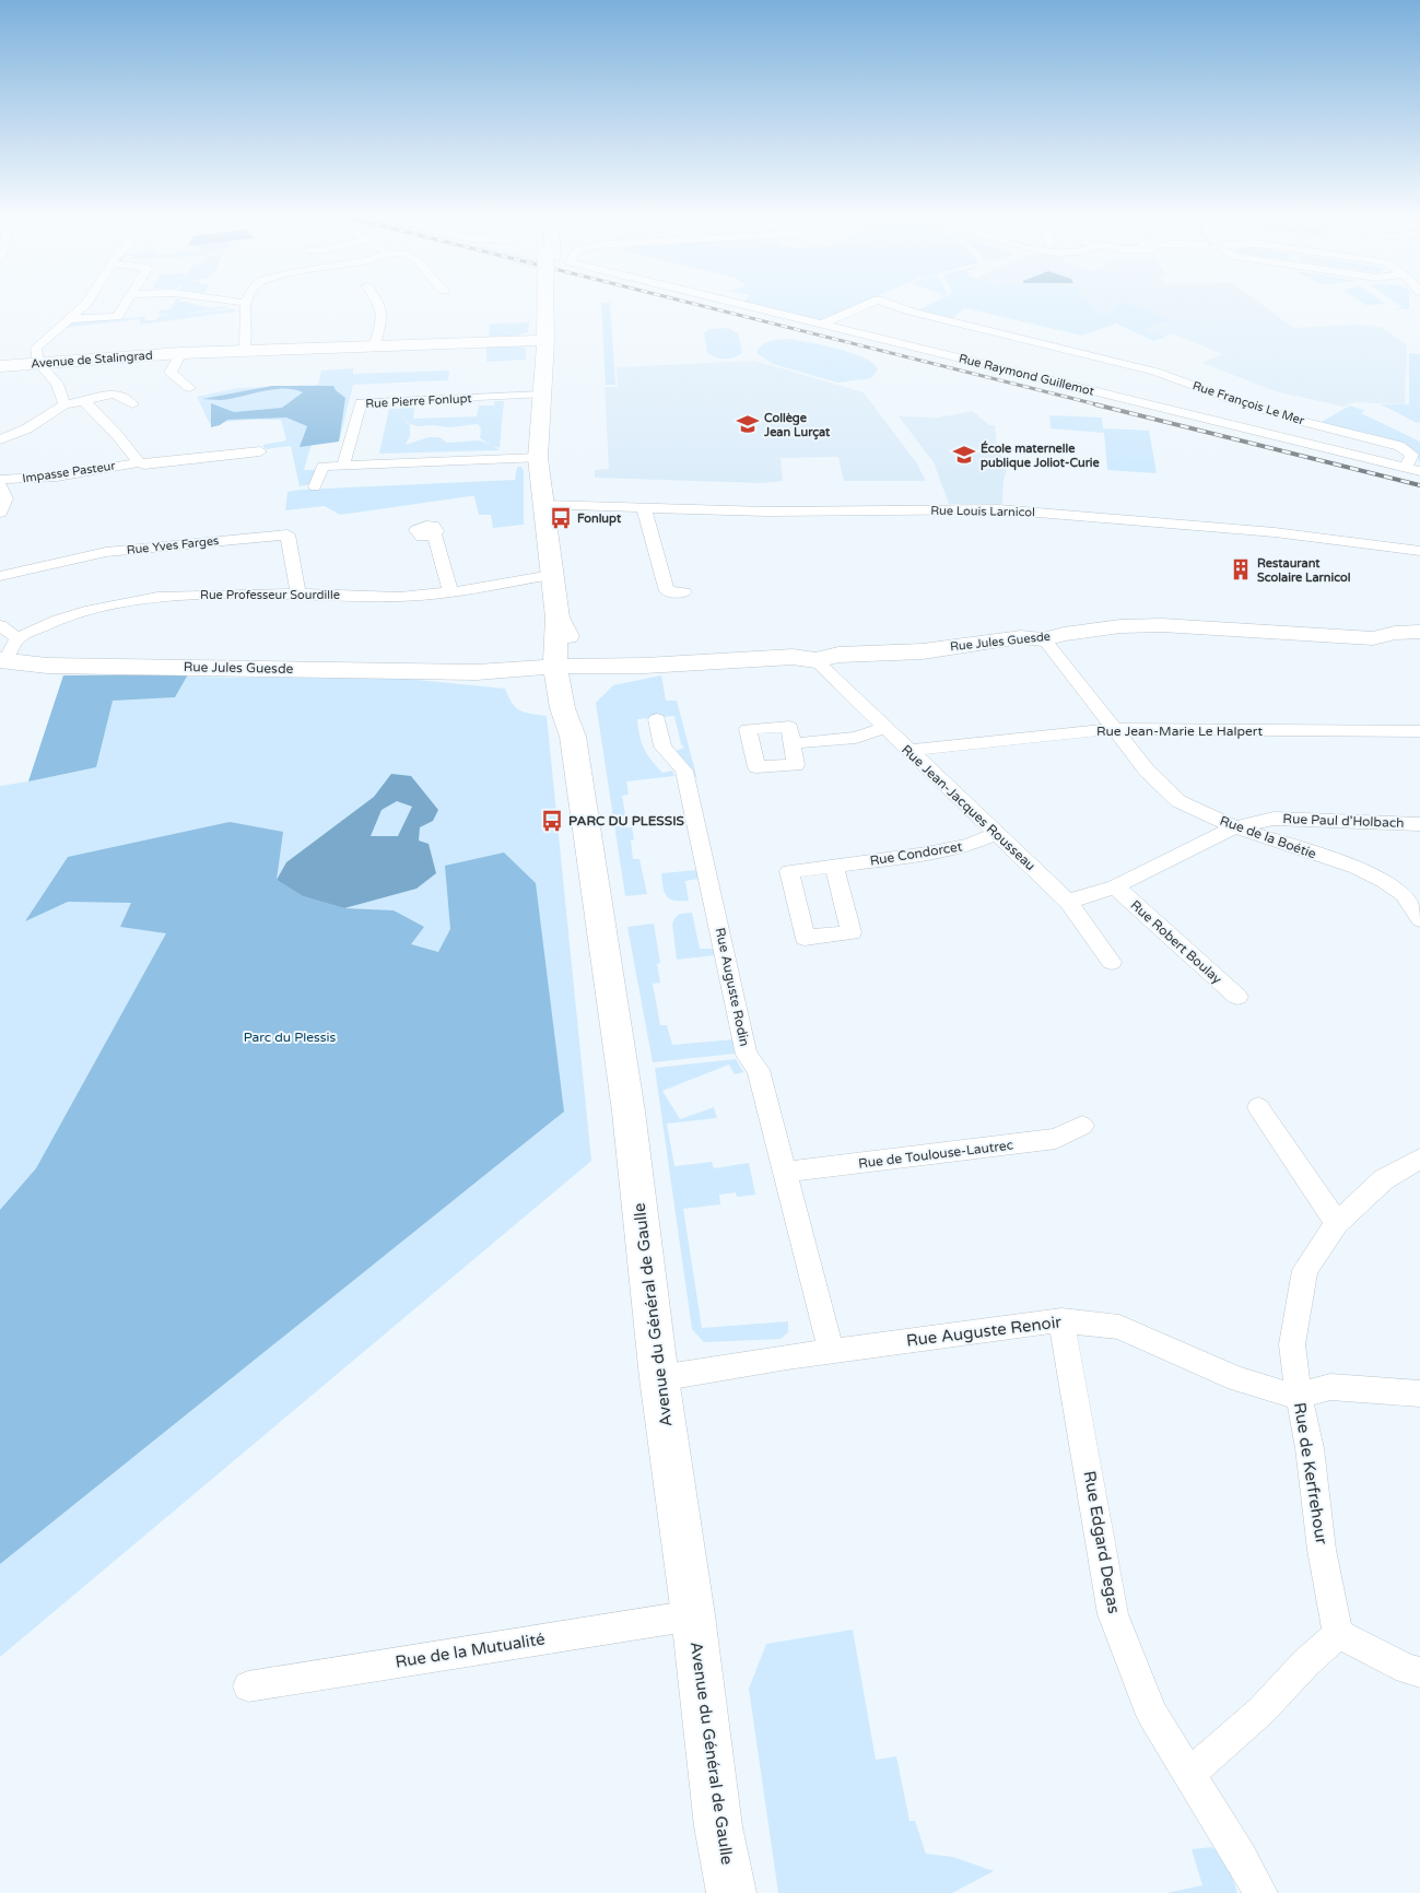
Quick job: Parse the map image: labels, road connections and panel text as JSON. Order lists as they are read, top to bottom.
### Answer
{
  "streets": {
    "main road": ["Avenue de Stalingrad", "Rue Jules Guesde", "Avenue du Général de Gaulle"],
    "street": [
      "Rue Raymond Guillemot",
      "Rue Pierre Fonlupt",
      "Rue François Le Mer",
      "Impasse Pasteur",
      "Rue Louis Larnicol",
      "Rue Yves Farges",
      "Rue Professeur Sourdille",
      "Rue Jean-Marie Le Halpert",
      "Rue Jean-Jacques Rousseau",
      "Rue Paul d'Holbach",
      "Rue de la Boétie",
      "Rue Condorcet",
      "Rue Robert Boulay",
      "Rue Auguste Rodin",
      "Rue de Toulouse-Lautrec",
      "Rue Auguste Renoir",
      "Rue de Kerfrehour",
      "Rue Edgard Degas",
      "Rue de la Mutualité"
    ]
  },
  "crossings": [
    ["Avenue de Stalingrad", "Avenue du Général de Gaulle"],
    ["Rue Raymond Guillemot", "Rue François Le Mer"],
    ["Rue Pierre Fonlupt", "Avenue du Général de Gaulle"],
    ["Rue Louis Larnicol", "Avenue du Général de Gaulle"],
    ["Rue Yves Farges", "Rue Professeur Sourdille"],
    ["Rue Professeur Sourdille", "Rue Jules Guesde"],
    ["Rue Professeur Sourdille", "Avenue du Général de Gaulle"],
    ["Rue Jules Guesde", "Rue Jean-Jacques Rousseau"],
    ["Rue Jules Guesde", "Rue de la Boétie"],
    ["Rue Jules Guesde", "Avenue du Général de Gaulle"],
    ["Rue Jean-Marie Le Halpert", "Rue Jean-Jacques Rousseau"],
    ["Rue Jean-Marie Le Halpert", "Rue de la Boétie"],
    ["Rue Jean-Jacques Rousseau", "Rue Condorcet"],
    ["Rue Paul d'Holbach", "Rue de la Boétie"],
    ["Rue Auguste Rodin", "Rue de Toulouse-Lautrec"],
    ["Rue Auguste Rodin", "Rue Auguste Renoir"],
    ["Avenue du Général de Gaulle", "Rue Auguste Renoir"],
    ["Avenue du Général de Gaulle", "Rue de la Mutualité"],
    ["Rue Auguste Renoir", "Rue de Kerfrehour"],
    ["Rue Auguste Renoir", "Rue Edgard Degas"]
  ],
  "parks": ["Parc du Plessis"],
  "places": {
    "school or university": ["Collège Jean Lurçat", "École maternelle publique Joliot-Curie"],
    "bus stop": ["Fonlupt", "PARC DU PLESSIS"],
    "building": ["Restaurant Scolaire Larnicol"]
  }
}
